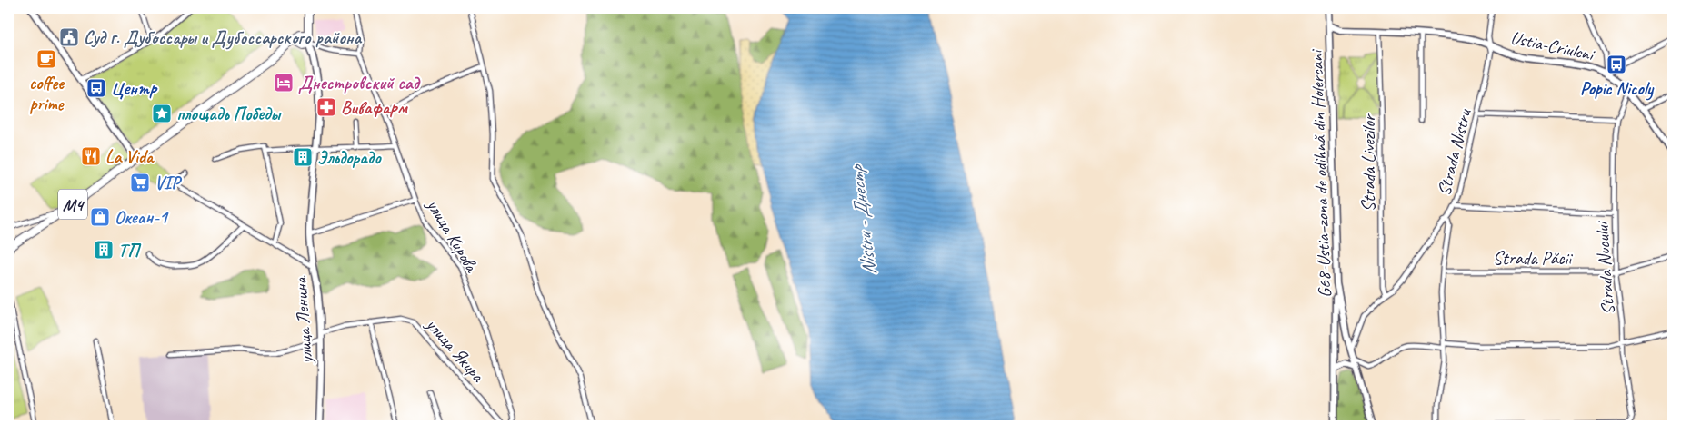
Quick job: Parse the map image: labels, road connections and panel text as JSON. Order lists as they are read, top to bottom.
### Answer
{
  "streets": {
    "highway": ["M4"],
    "main road": ["Ustia-Criuleni", "G68-Ustia–zona de odihnă din Holercani", "улица Ленина"],
    "street": [
      "Strada Nistru",
      "Strada Livezilor",
      "улица Кирова",
      "Strada Păcii",
      "Strada Nucului",
      "улица Якира"
    ]
  },
  "crossings": [
    ["Ustia-Criuleni", "Strada Nistru"],
    ["Ustia-Criuleni", "Strada Livezilor"],
    ["Ustia-Criuleni", "G68-Ustia–zona de odihnă din Holercani"],
    ["Ustia-Criuleni", "Strada Nucului"],
    ["Strada Nistru", "Strada Livezilor"],
    ["Strada Nistru", "G68-Ustia–zona de odihnă din Holercani"],
    ["Strada Păcii", "Strada Nucului"],
    ["улица Ленина", "улица Якира"]
  ],
  "water": ["Nistru - Днестр"],
  "places": {
    "public building": ["Суд г. Дубоссары и Дубоссарского района"],
    "cafe": ["coffee prime"],
    "bus stop": ["Popic Nicoly", "Центр"],
    "hotel": ["Днестровский сад"],
    "pharmacy": ["Вивафарм"],
    "place": ["площадь Победы"],
    "restaurant": ["La Vida"],
    "building": ["Эльдорадо", "ТП"],
    "supermarket": ["VIP"],
    "shop": ["Океан-1"]
  }
}
